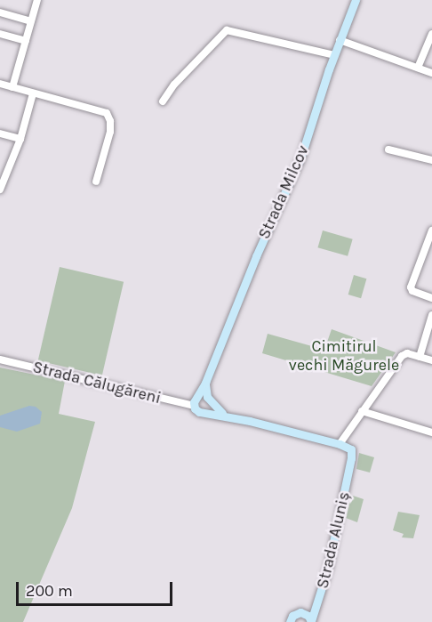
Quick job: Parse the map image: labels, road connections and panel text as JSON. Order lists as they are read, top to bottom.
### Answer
{
  "streets": {
    "main road": ["Strada Milcov", "Strada Aluniș"],
    "street": ["Strada Călugăreni"]
  },
  "parks": ["Cimitirul vechi Măgurele"],
  "scale_bar": "200 m"
}
